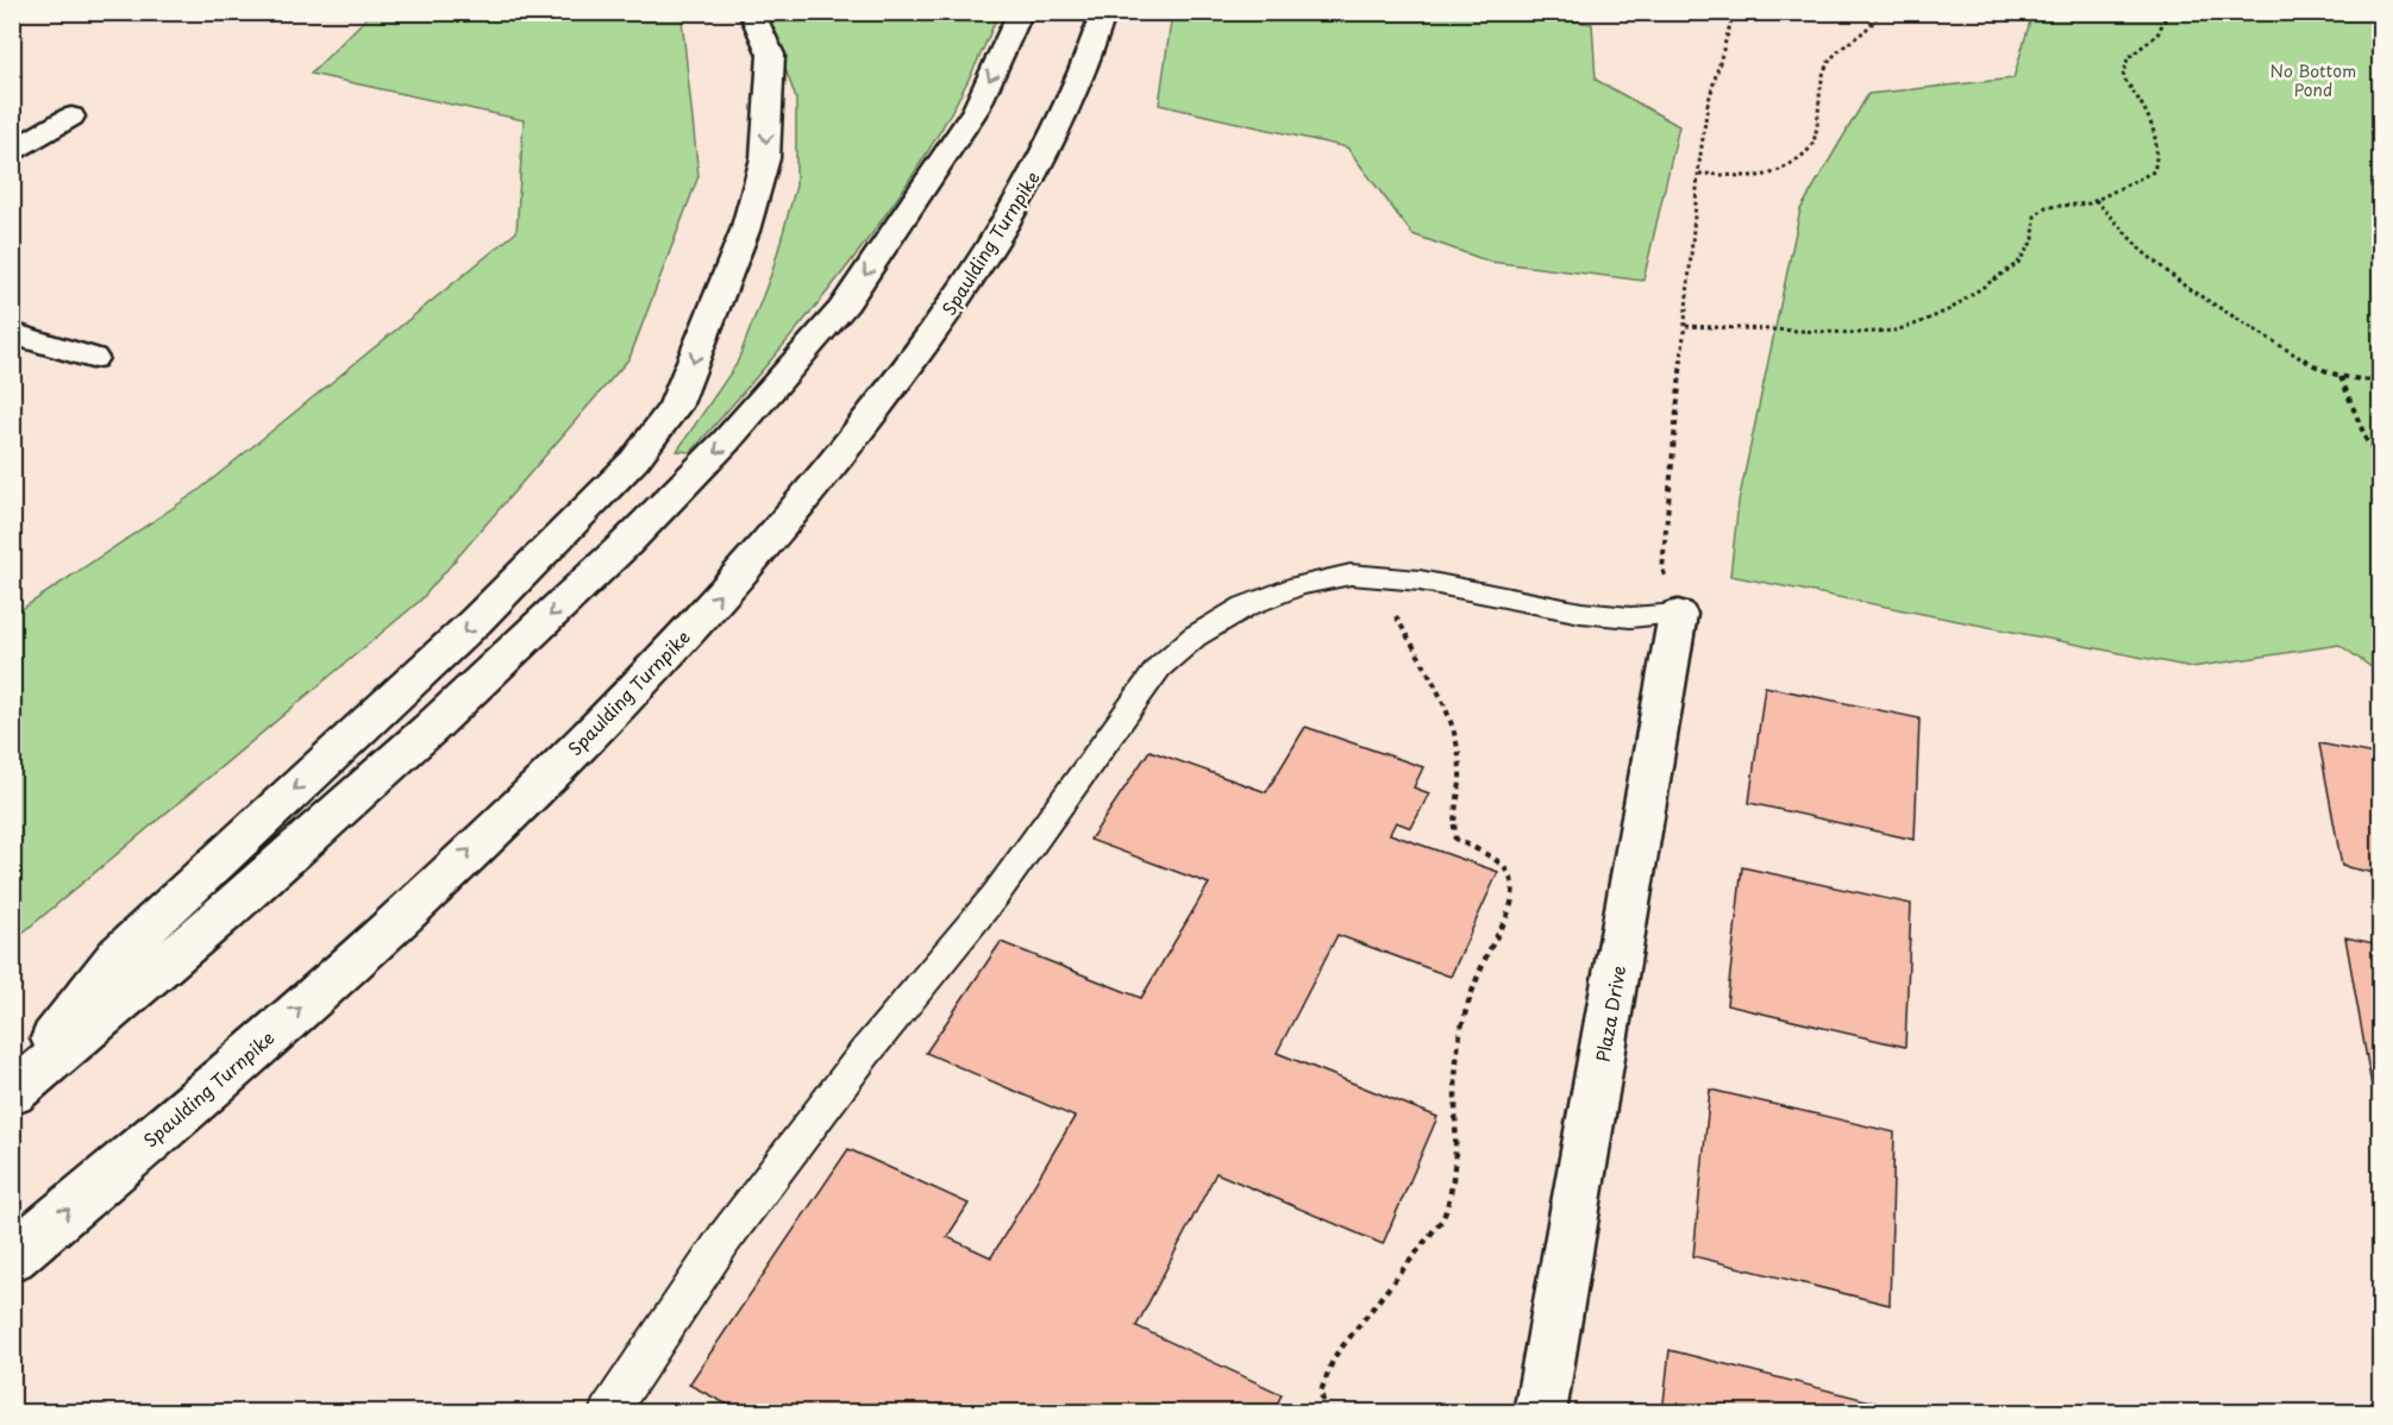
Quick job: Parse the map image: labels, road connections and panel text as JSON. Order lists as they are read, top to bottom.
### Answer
{
  "streets": {
    "main road": ["Spaulding Turnpike", "Plaza Drive"]
  },
  "parks": ["No Bottom Pond"]
}
